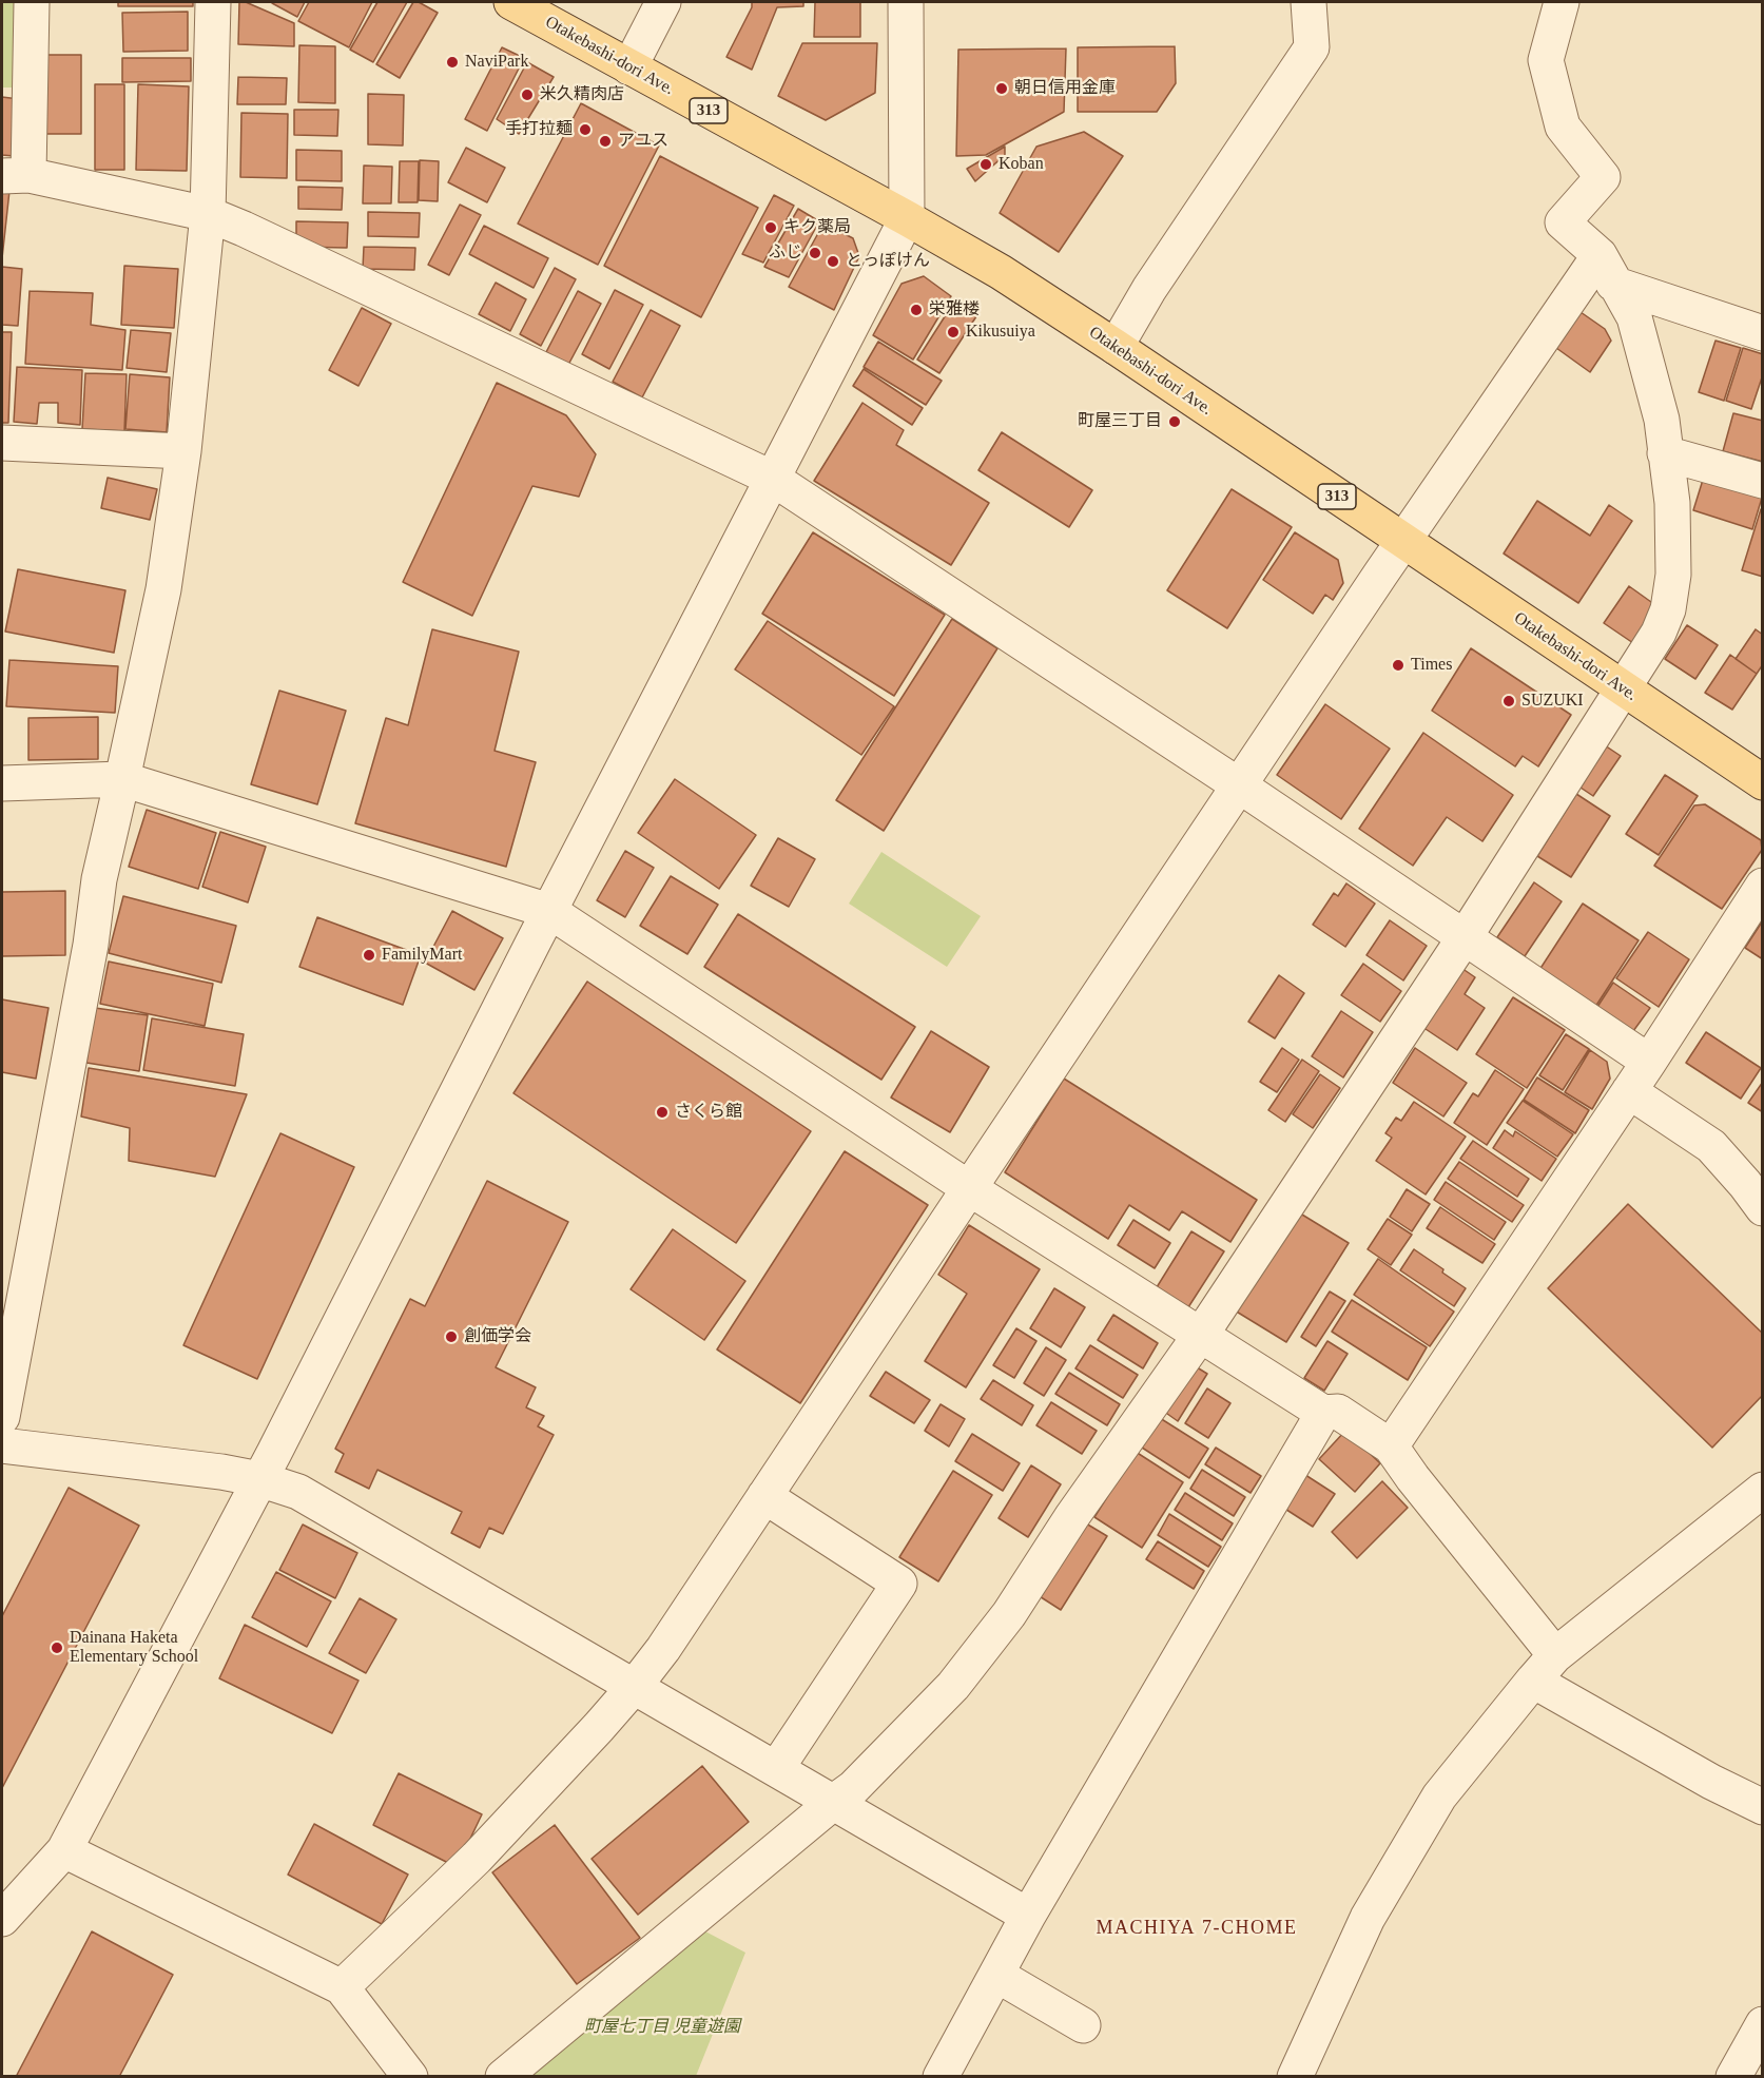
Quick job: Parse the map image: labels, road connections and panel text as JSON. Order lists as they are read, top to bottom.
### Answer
{
  "streets": {
    "main road": ["Otakebashi-dori Ave.", "313"]
  },
  "districts": ["MACHIYA 7-CHOME"],
  "parks": ["町屋七丁目 児童遊園"],
  "places": [
    "NaviPark",
    "朝日信用金庫",
    "米久精肉店",
    "手打拉麺",
    "アユス",
    "Koban",
    "キク薬局",
    "ふじ",
    "とっぽけん",
    "栄雅楼",
    "Kikusuiya",
    "町屋三丁目",
    "Times",
    "SUZUKI",
    "FamilyMart",
    "さくら館",
    "創価学会",
    "Dainana Haketa Elementary School"
  ]
}
